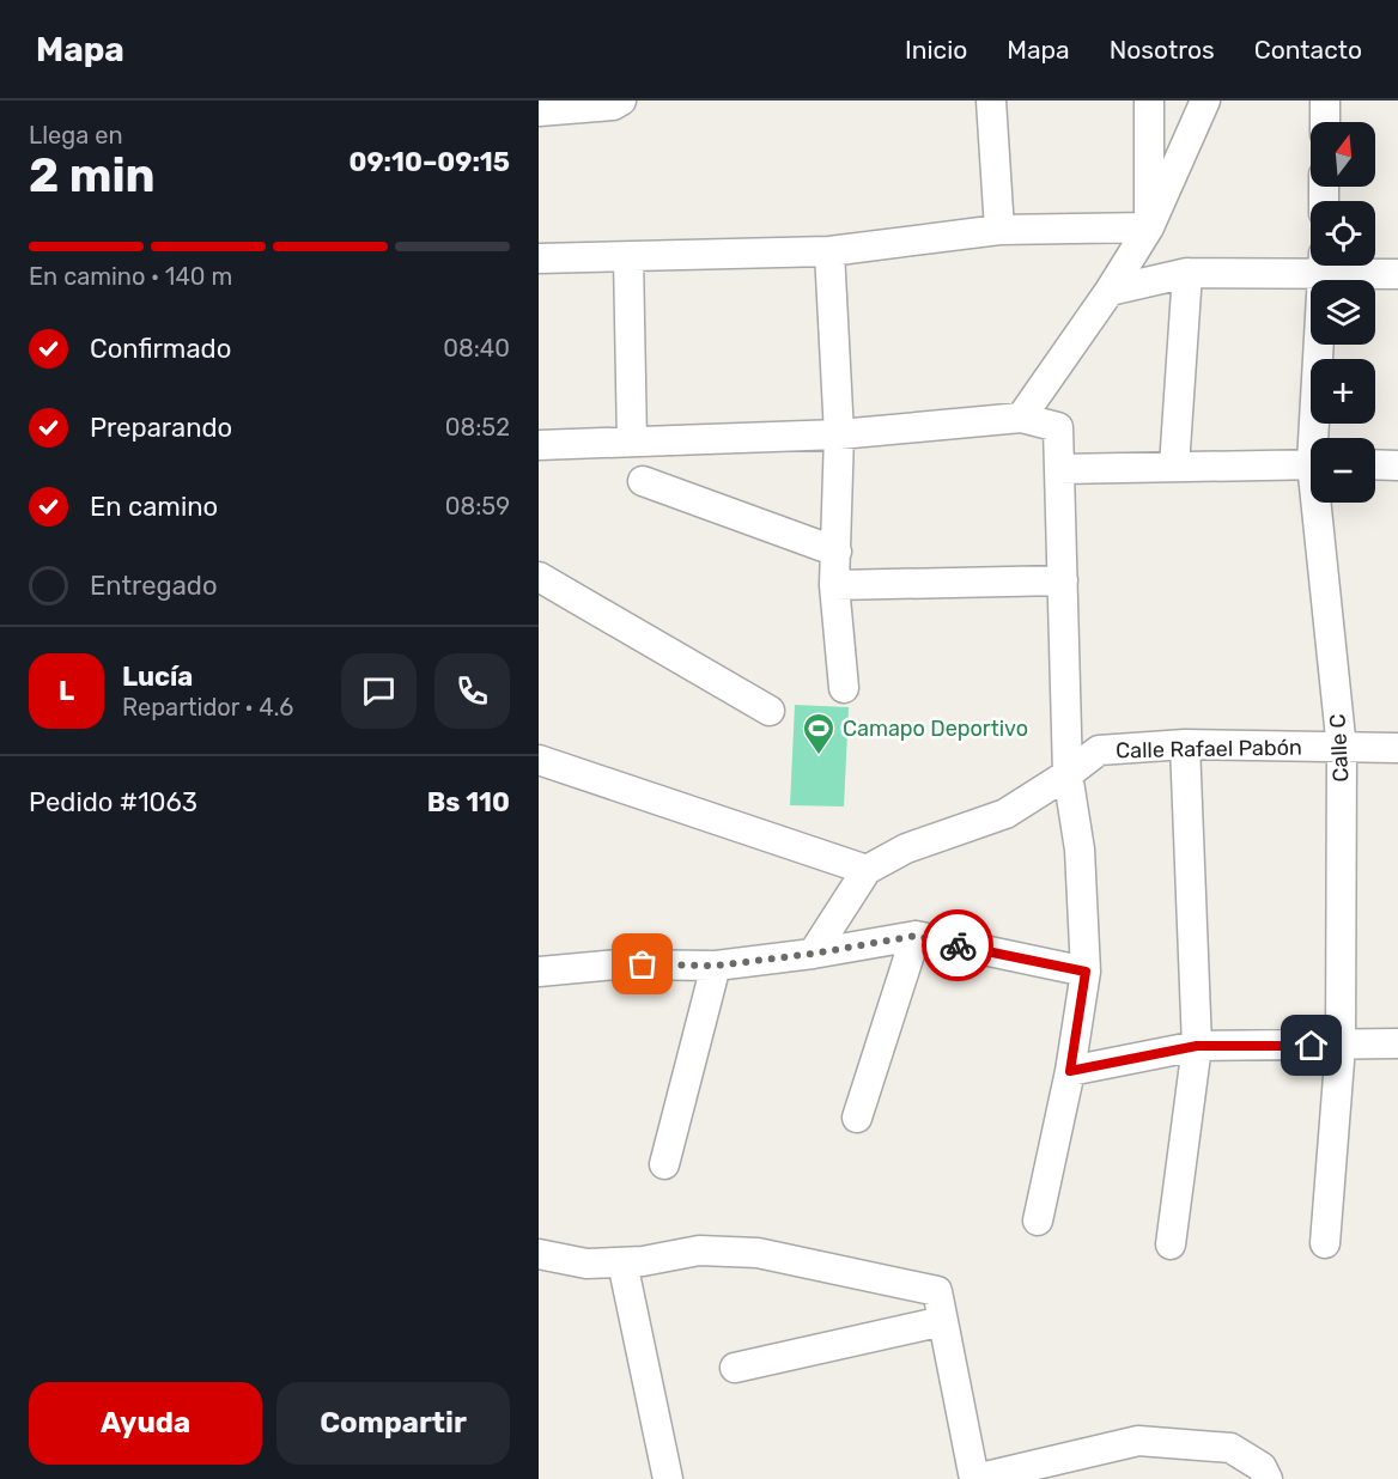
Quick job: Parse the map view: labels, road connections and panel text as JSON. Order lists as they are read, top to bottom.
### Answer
{
  "streets": {
    "street": ["Calle C", "Calle Rafael Pabón"]
  },
  "crossings": [
    ["Calle C", "Calle Rafael Pabón"]
  ],
  "places": {
    "sports": ["Camapo Deportivo"]
  },
  "north": "top",
  "page": {
    "header": "Mapa",
    "nav": [
      "Inicio",
      "Mapa",
      "Nosotros",
      "Contacto"
    ],
    "heading": ["2 min", "Llega en", "09:10–09:15"],
    "panel": [
      "Lucía",
      "Repartidor · 4.6",
      "Pedido #1063",
      "Bs 110"
    ],
    "map_buttons": ["+", "−"],
    "bar": "En camino · 140 m",
    "list": [
      ["Confirmado", "08:40"],
      ["Preparando", "08:52"],
      ["En camino", "08:59"],
      "Entregado"
    ],
    "round": "L",
    "buttons": ["Ayuda", "Compartir"]
  }
}
